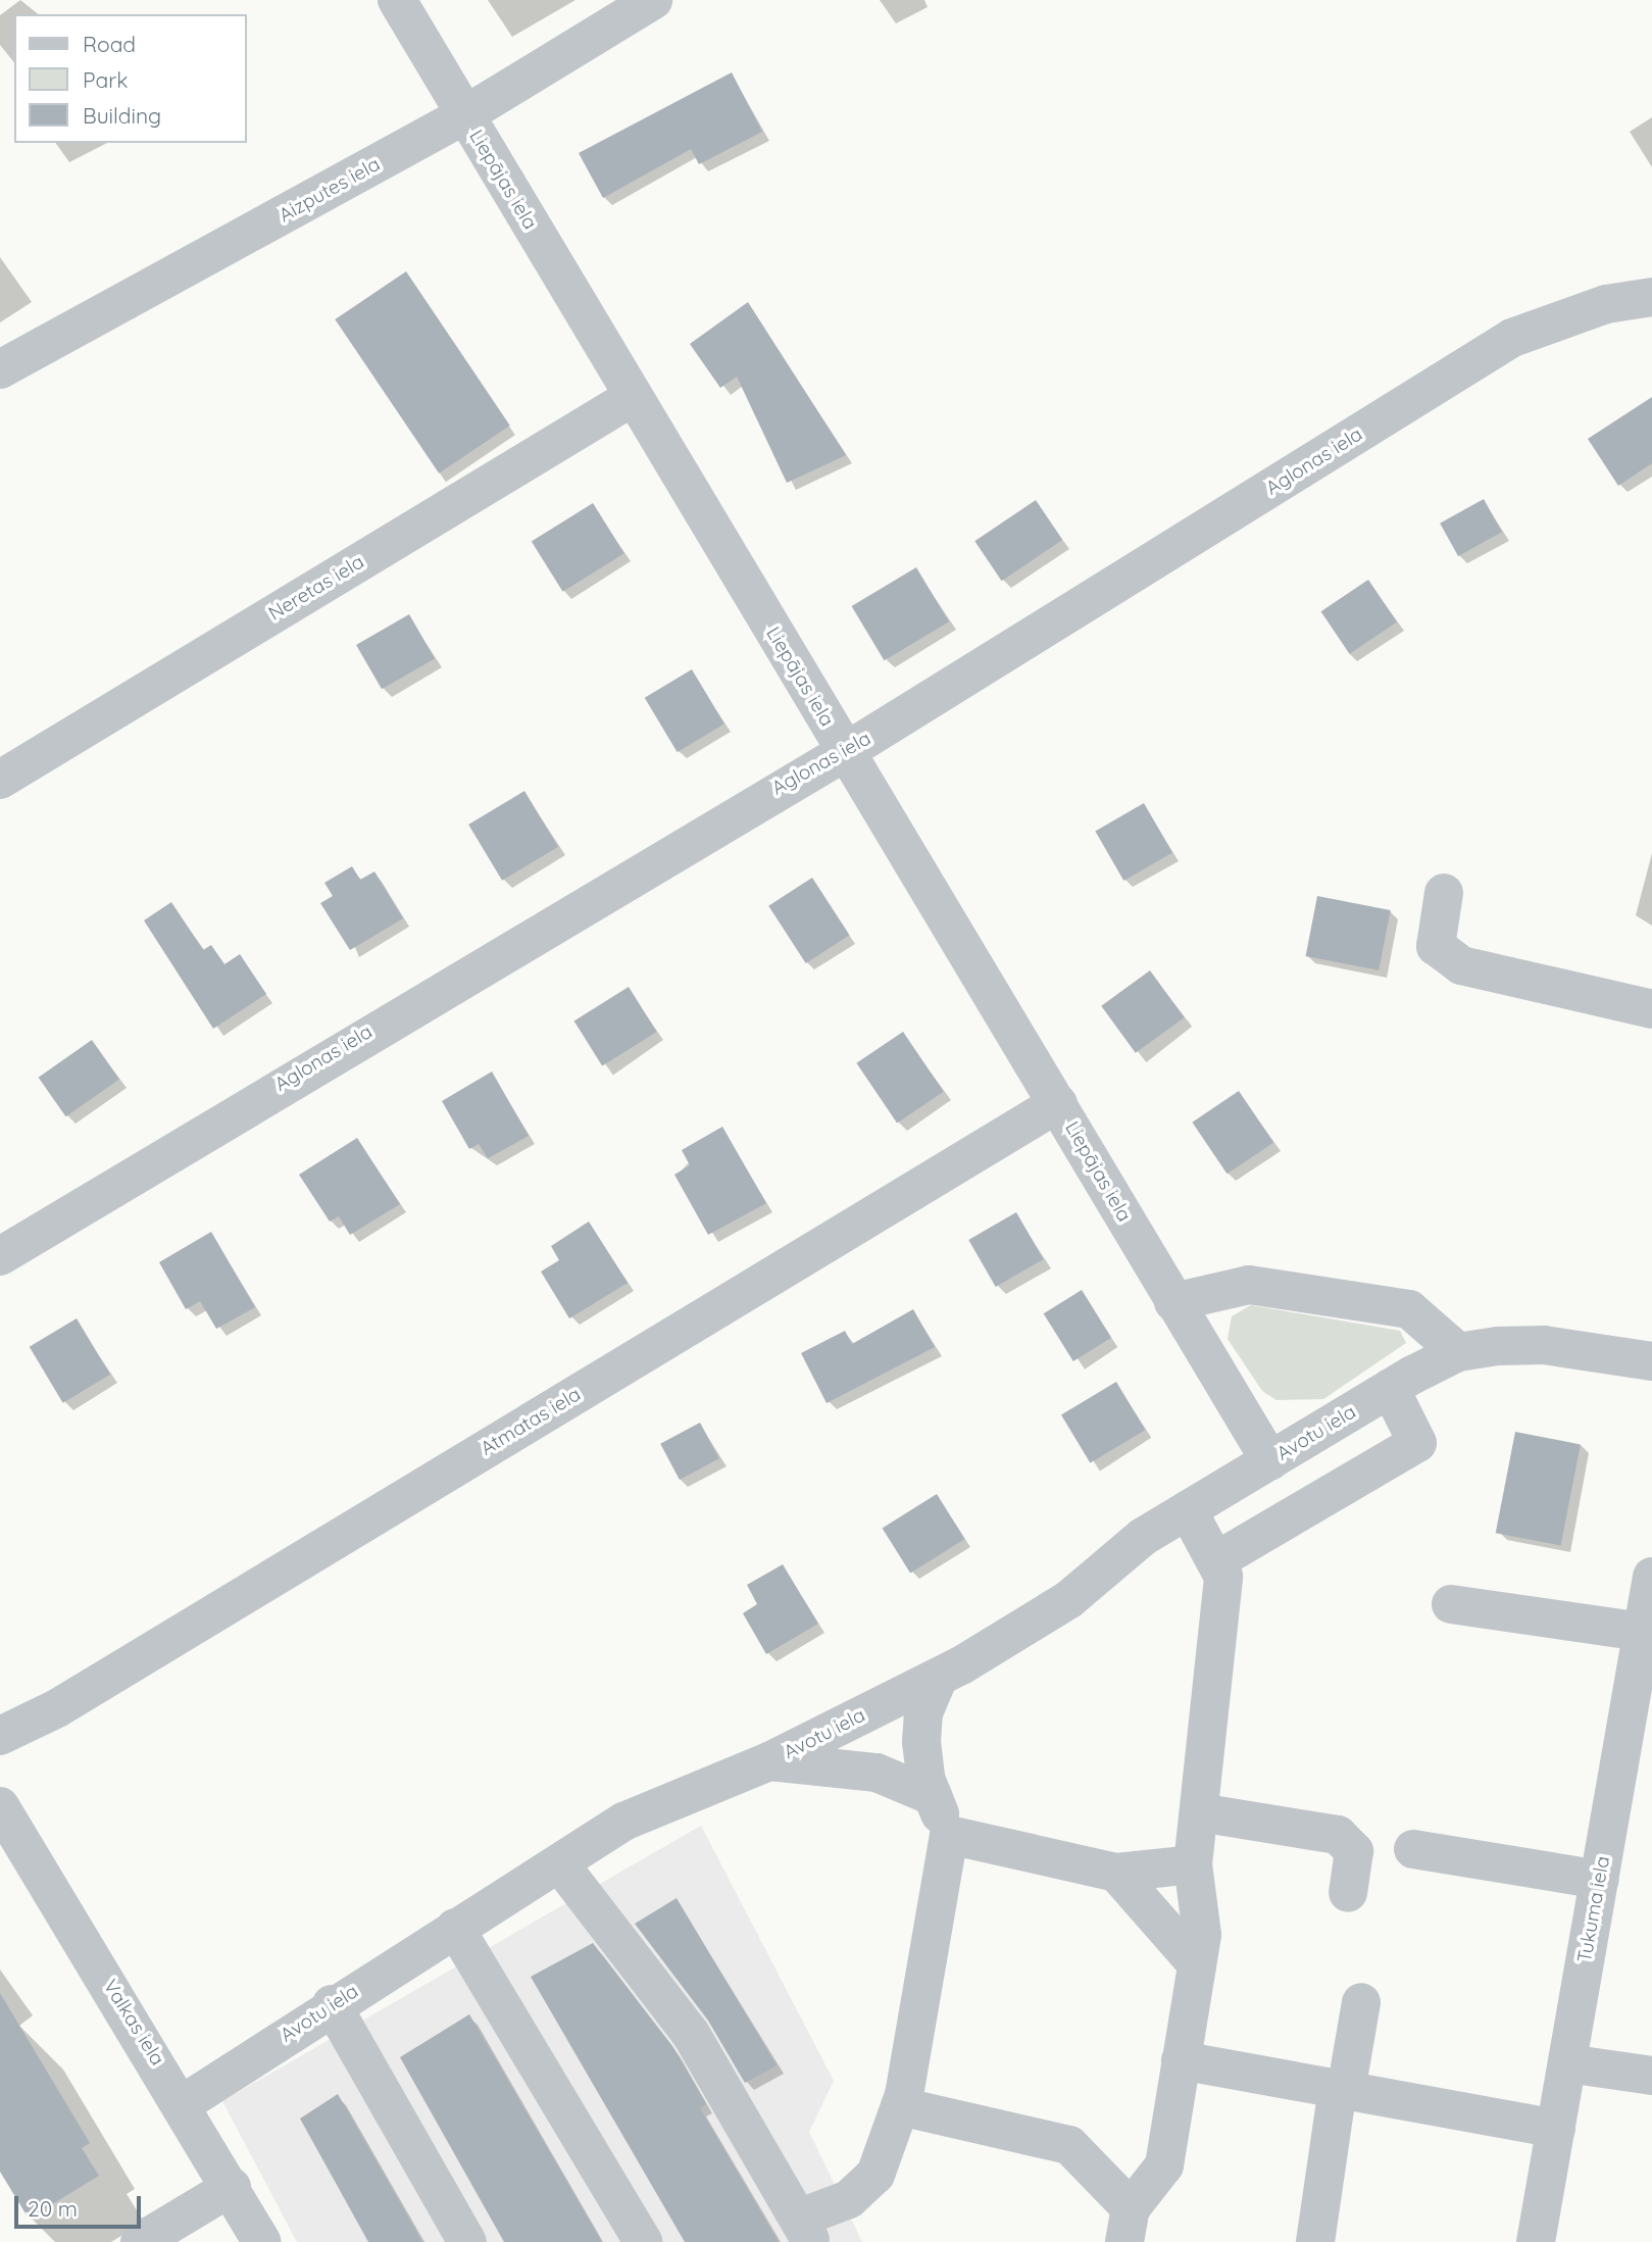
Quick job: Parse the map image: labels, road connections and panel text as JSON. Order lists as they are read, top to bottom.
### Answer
{
  "streets": {
    "street": [
      "Liepājas iela",
      "Aizputes iela",
      "Aglonas iela",
      "Neretas iela",
      "Atmatas iela",
      "Avotu iela",
      "Tukuma iela",
      "Valkas iela"
    ]
  },
  "crossings": [
    ["Liepājas iela", "Aizputes iela"],
    ["Liepājas iela", "Aglonas iela"],
    ["Liepājas iela", "Neretas iela"],
    ["Liepājas iela", "Atmatas iela"],
    ["Liepājas iela", "Avotu iela"],
    ["Avotu iela", "Valkas iela"]
  ],
  "legend": ["Road", "Park", "Building"],
  "scale_bar": "20 m"
}
